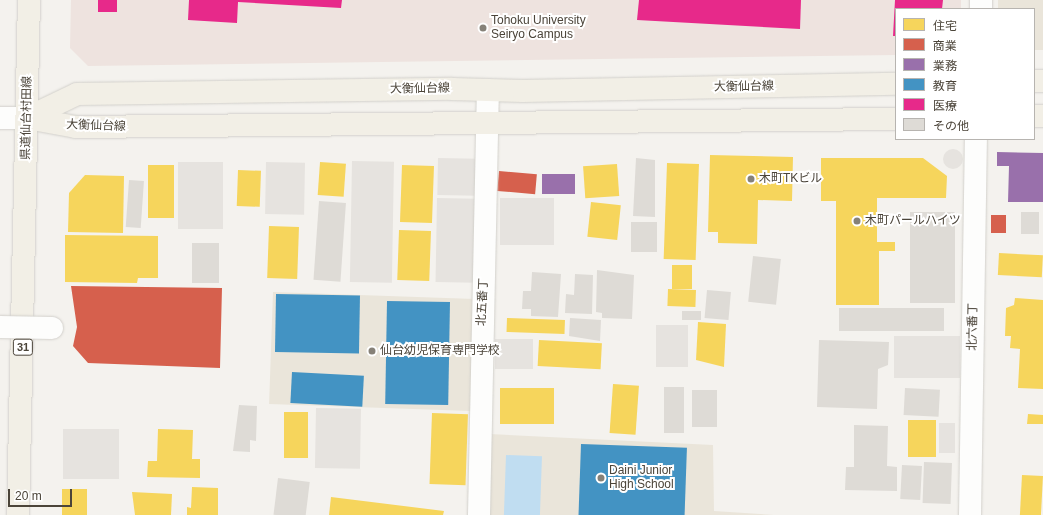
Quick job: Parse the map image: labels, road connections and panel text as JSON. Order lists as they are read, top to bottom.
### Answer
{
  "streets": {
    "main road": ["大衡仙台線", "県道仙台村田線", "31"],
    "street": ["北五番丁", "北六番丁"]
  },
  "crossings": [
    ["大衡仙台線", "県道仙台村田線"],
    ["大衡仙台線", "北五番丁"]
  ],
  "places": [
    "Tohoku University Seiryo Campus",
    "木町TKビル",
    "木町パールハイツ",
    "仙台幼児保育専門学校",
    "Daini Junior High School"
  ],
  "legend": [
    "住宅",
    "商業",
    "業務",
    "教育",
    "医療",
    "その他"
  ],
  "scale_bar": "20 m"
}
